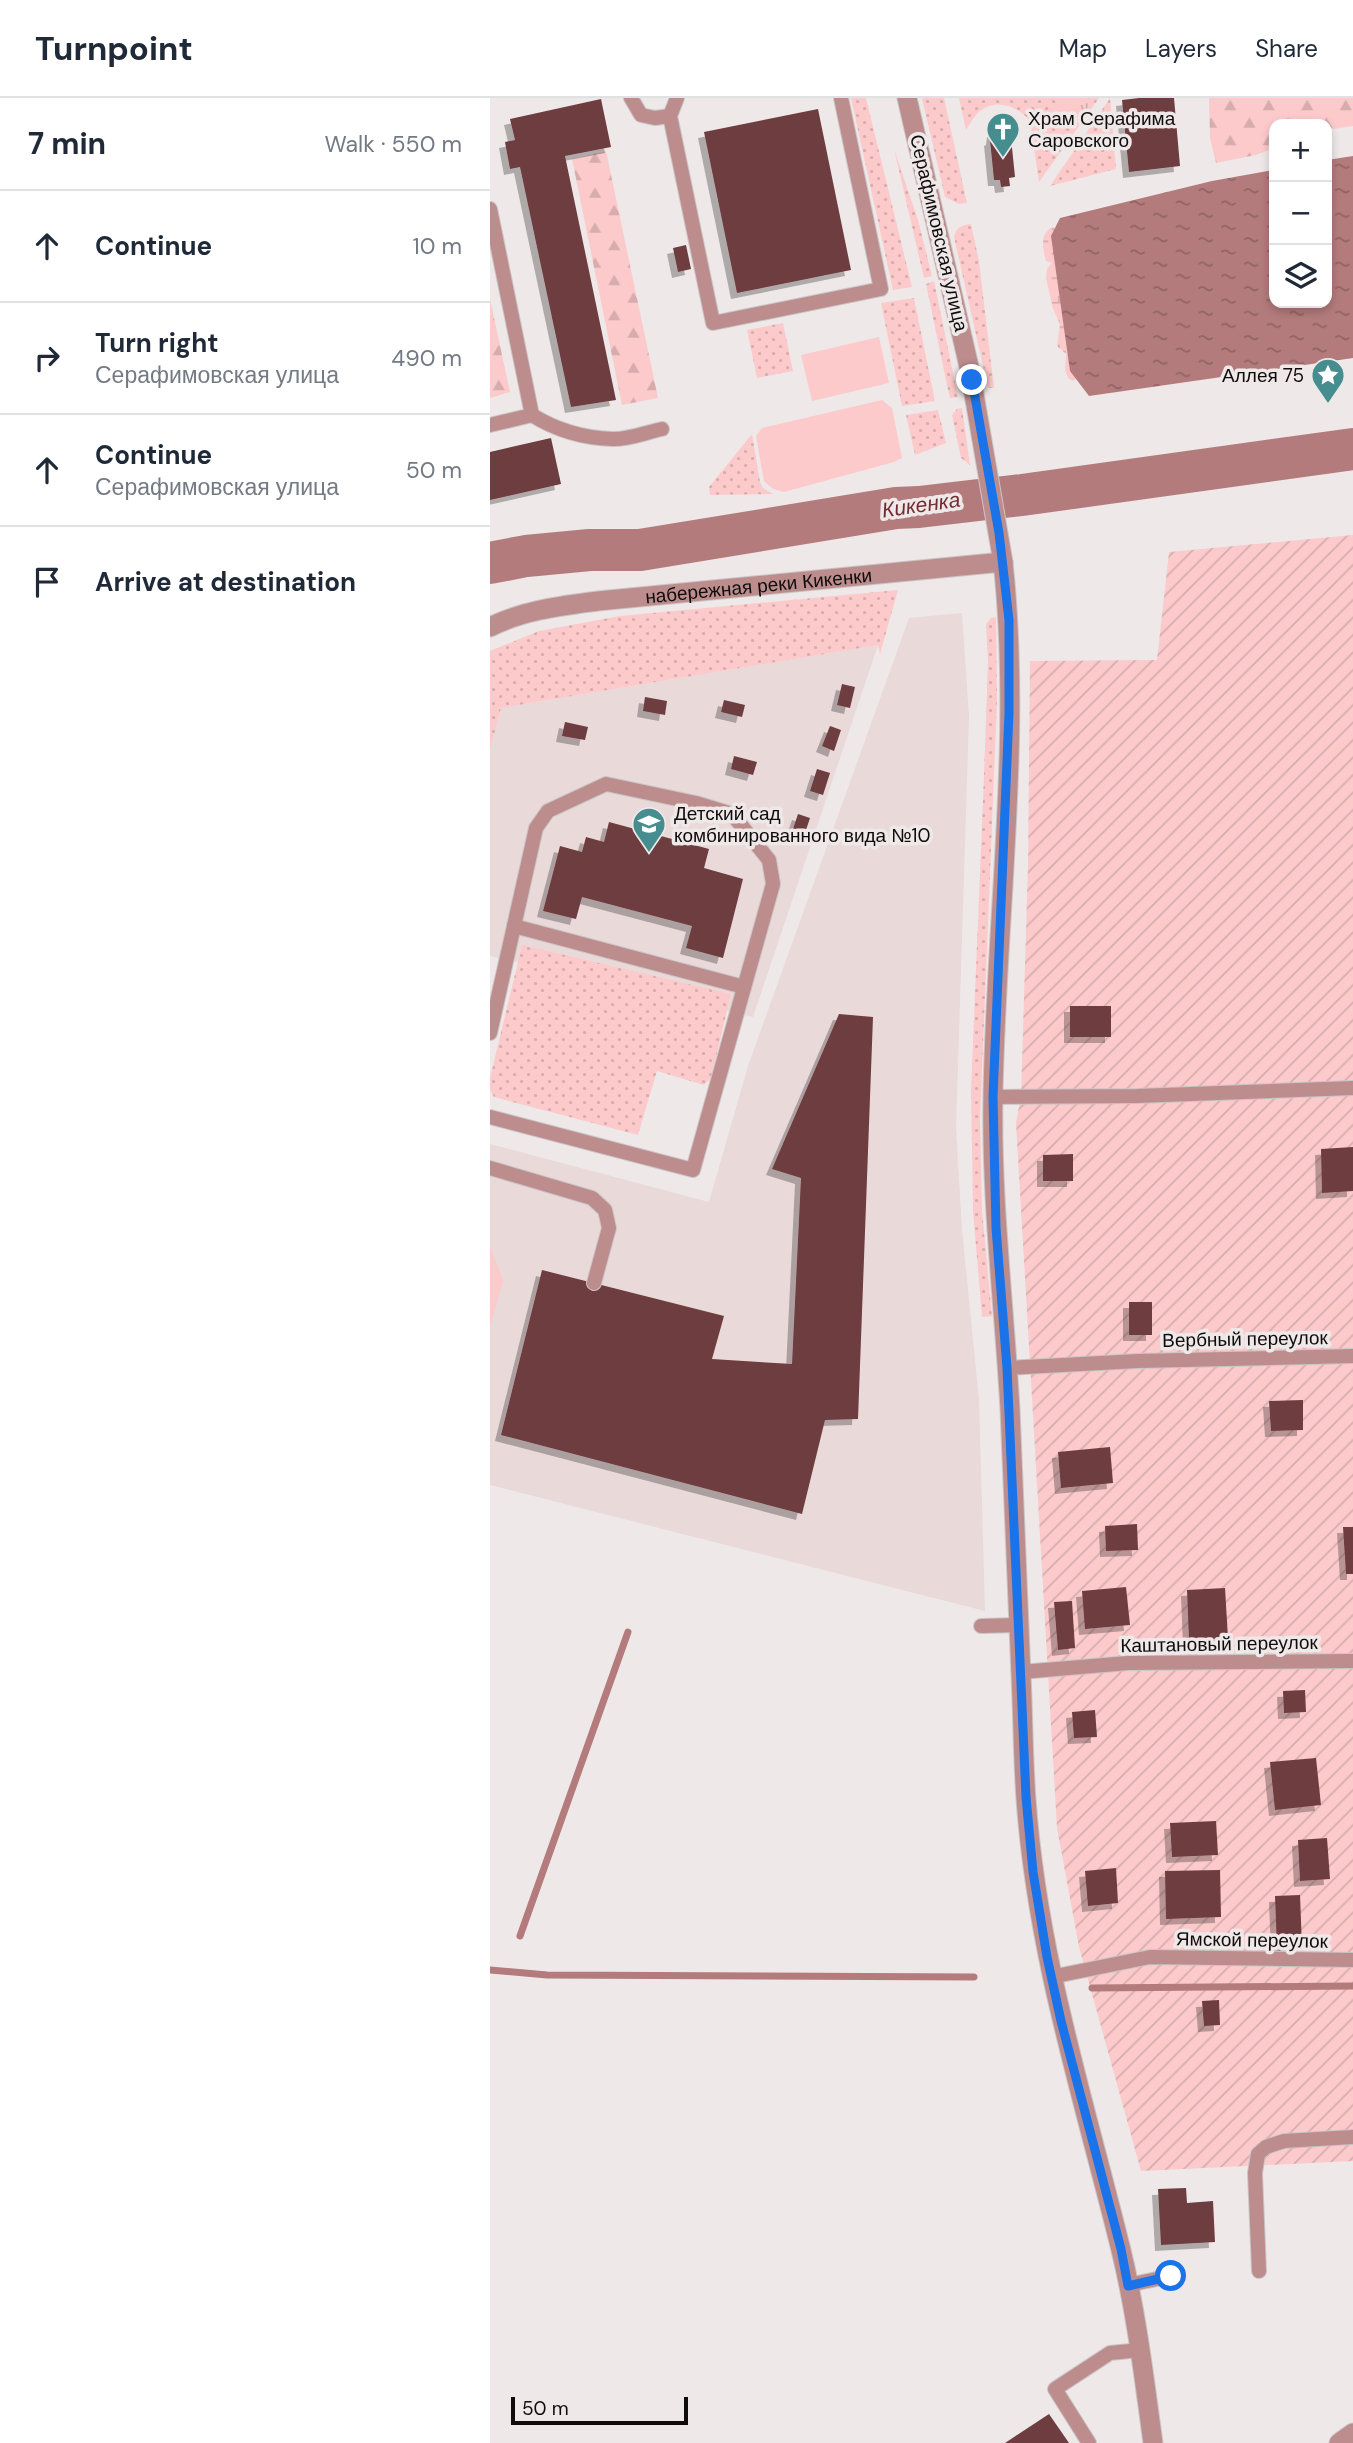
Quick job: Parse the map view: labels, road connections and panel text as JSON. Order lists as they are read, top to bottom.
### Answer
{
  "streets": {
    "street": ["Серафимовская улица", "набережная реки Кикенки"],
    "lane": ["Вербный переулок", "Каштановый переулок", "Ямской переулок"]
  },
  "crossings": [
    ["Серафимовская улица", "набережная реки Кикенки"]
  ],
  "water": ["Кикенка"],
  "places": {
    "church": ["Храм Серафима Саровского"],
    "place": ["Аллея 75"],
    "school or university": ["Детский сад комбинированного вида №10"]
  },
  "scale_bar": "50 m",
  "page": {
    "header": "Turnpoint",
    "nav": ["Map", "Layers", "Share"],
    "heading": ["7 min", "Walk · 550 m"],
    "map_buttons": ["+", "−"],
    "list": [
      ["Continue", "10 m"],
      ["Turn right", "Серафимовская улица", "490 m"],
      ["Continue", "Серафимовская улица", "50 m"],
      "Arrive at destination"
    ],
    "scale": "50 m"
  }
}
